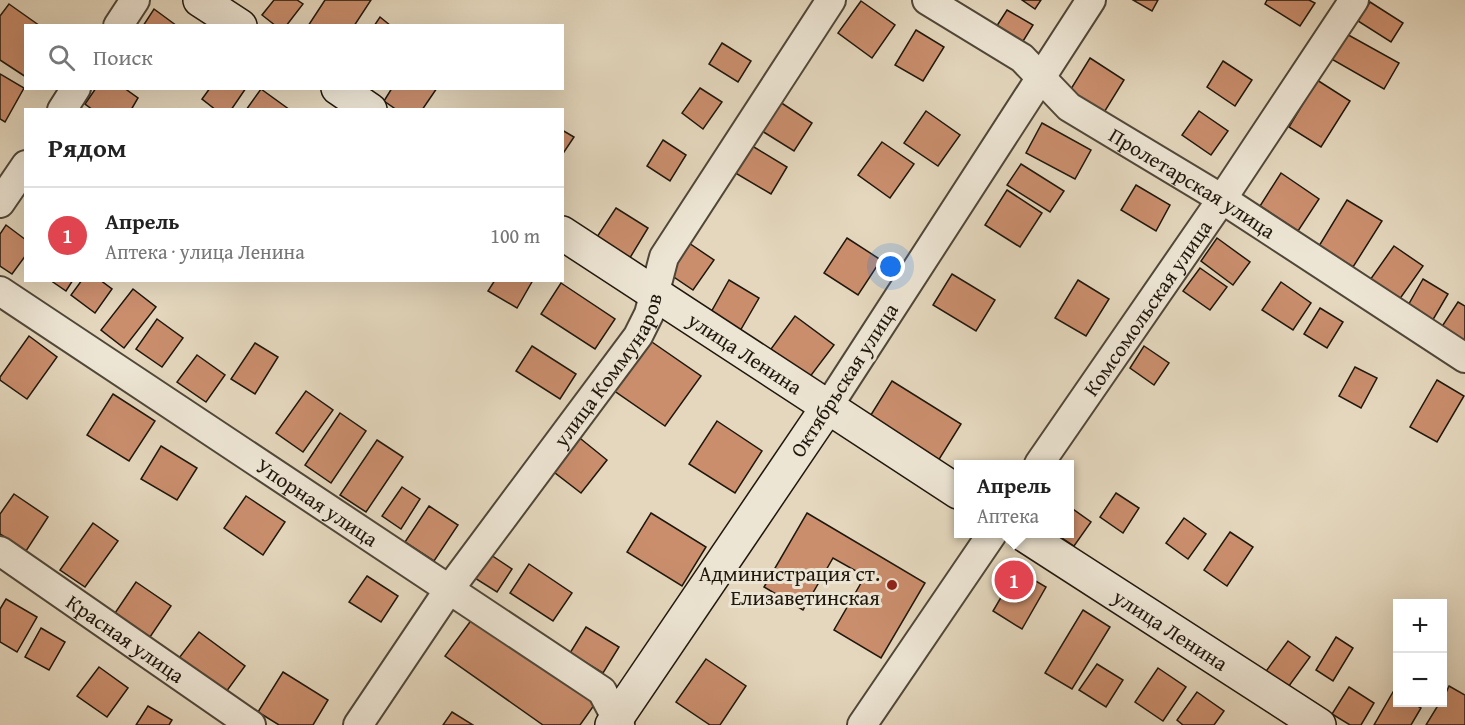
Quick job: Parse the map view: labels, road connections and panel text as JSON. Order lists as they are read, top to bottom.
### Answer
{
  "streets": {
    "street": [
      "Пролетарская улица",
      "Комсомольская улица",
      "улица Ленина",
      "улица Коммунаров",
      "Октябрьская улица",
      "Упорная улица",
      "Красная улица"
    ]
  },
  "crossings": [
    ["Пролетарская улица", "Комсомольская улица"],
    ["Пролетарская улица", "Октябрьская улица"],
    ["улица Ленина", "улица Коммунаров"],
    ["улица Ленина", "Октябрьская улица"],
    ["улица Коммунаров", "Упорная улица"],
    ["Октябрьская улица", "Упорная улица"]
  ],
  "places": ["Администрация ст. Елизаветинская"],
  "page": {
    "search": "Поиск",
    "heading": "Рядом",
    "list": [
      {
        "mark": "1",
        "name": "Апрель",
        "note": "Аптека · улица Ленина",
        "value": "100 m"
      }
    ],
    "popup": ["Апрель", "Аптека"],
    "pins": "1",
    "map_buttons": ["+", "−"]
  }
}
